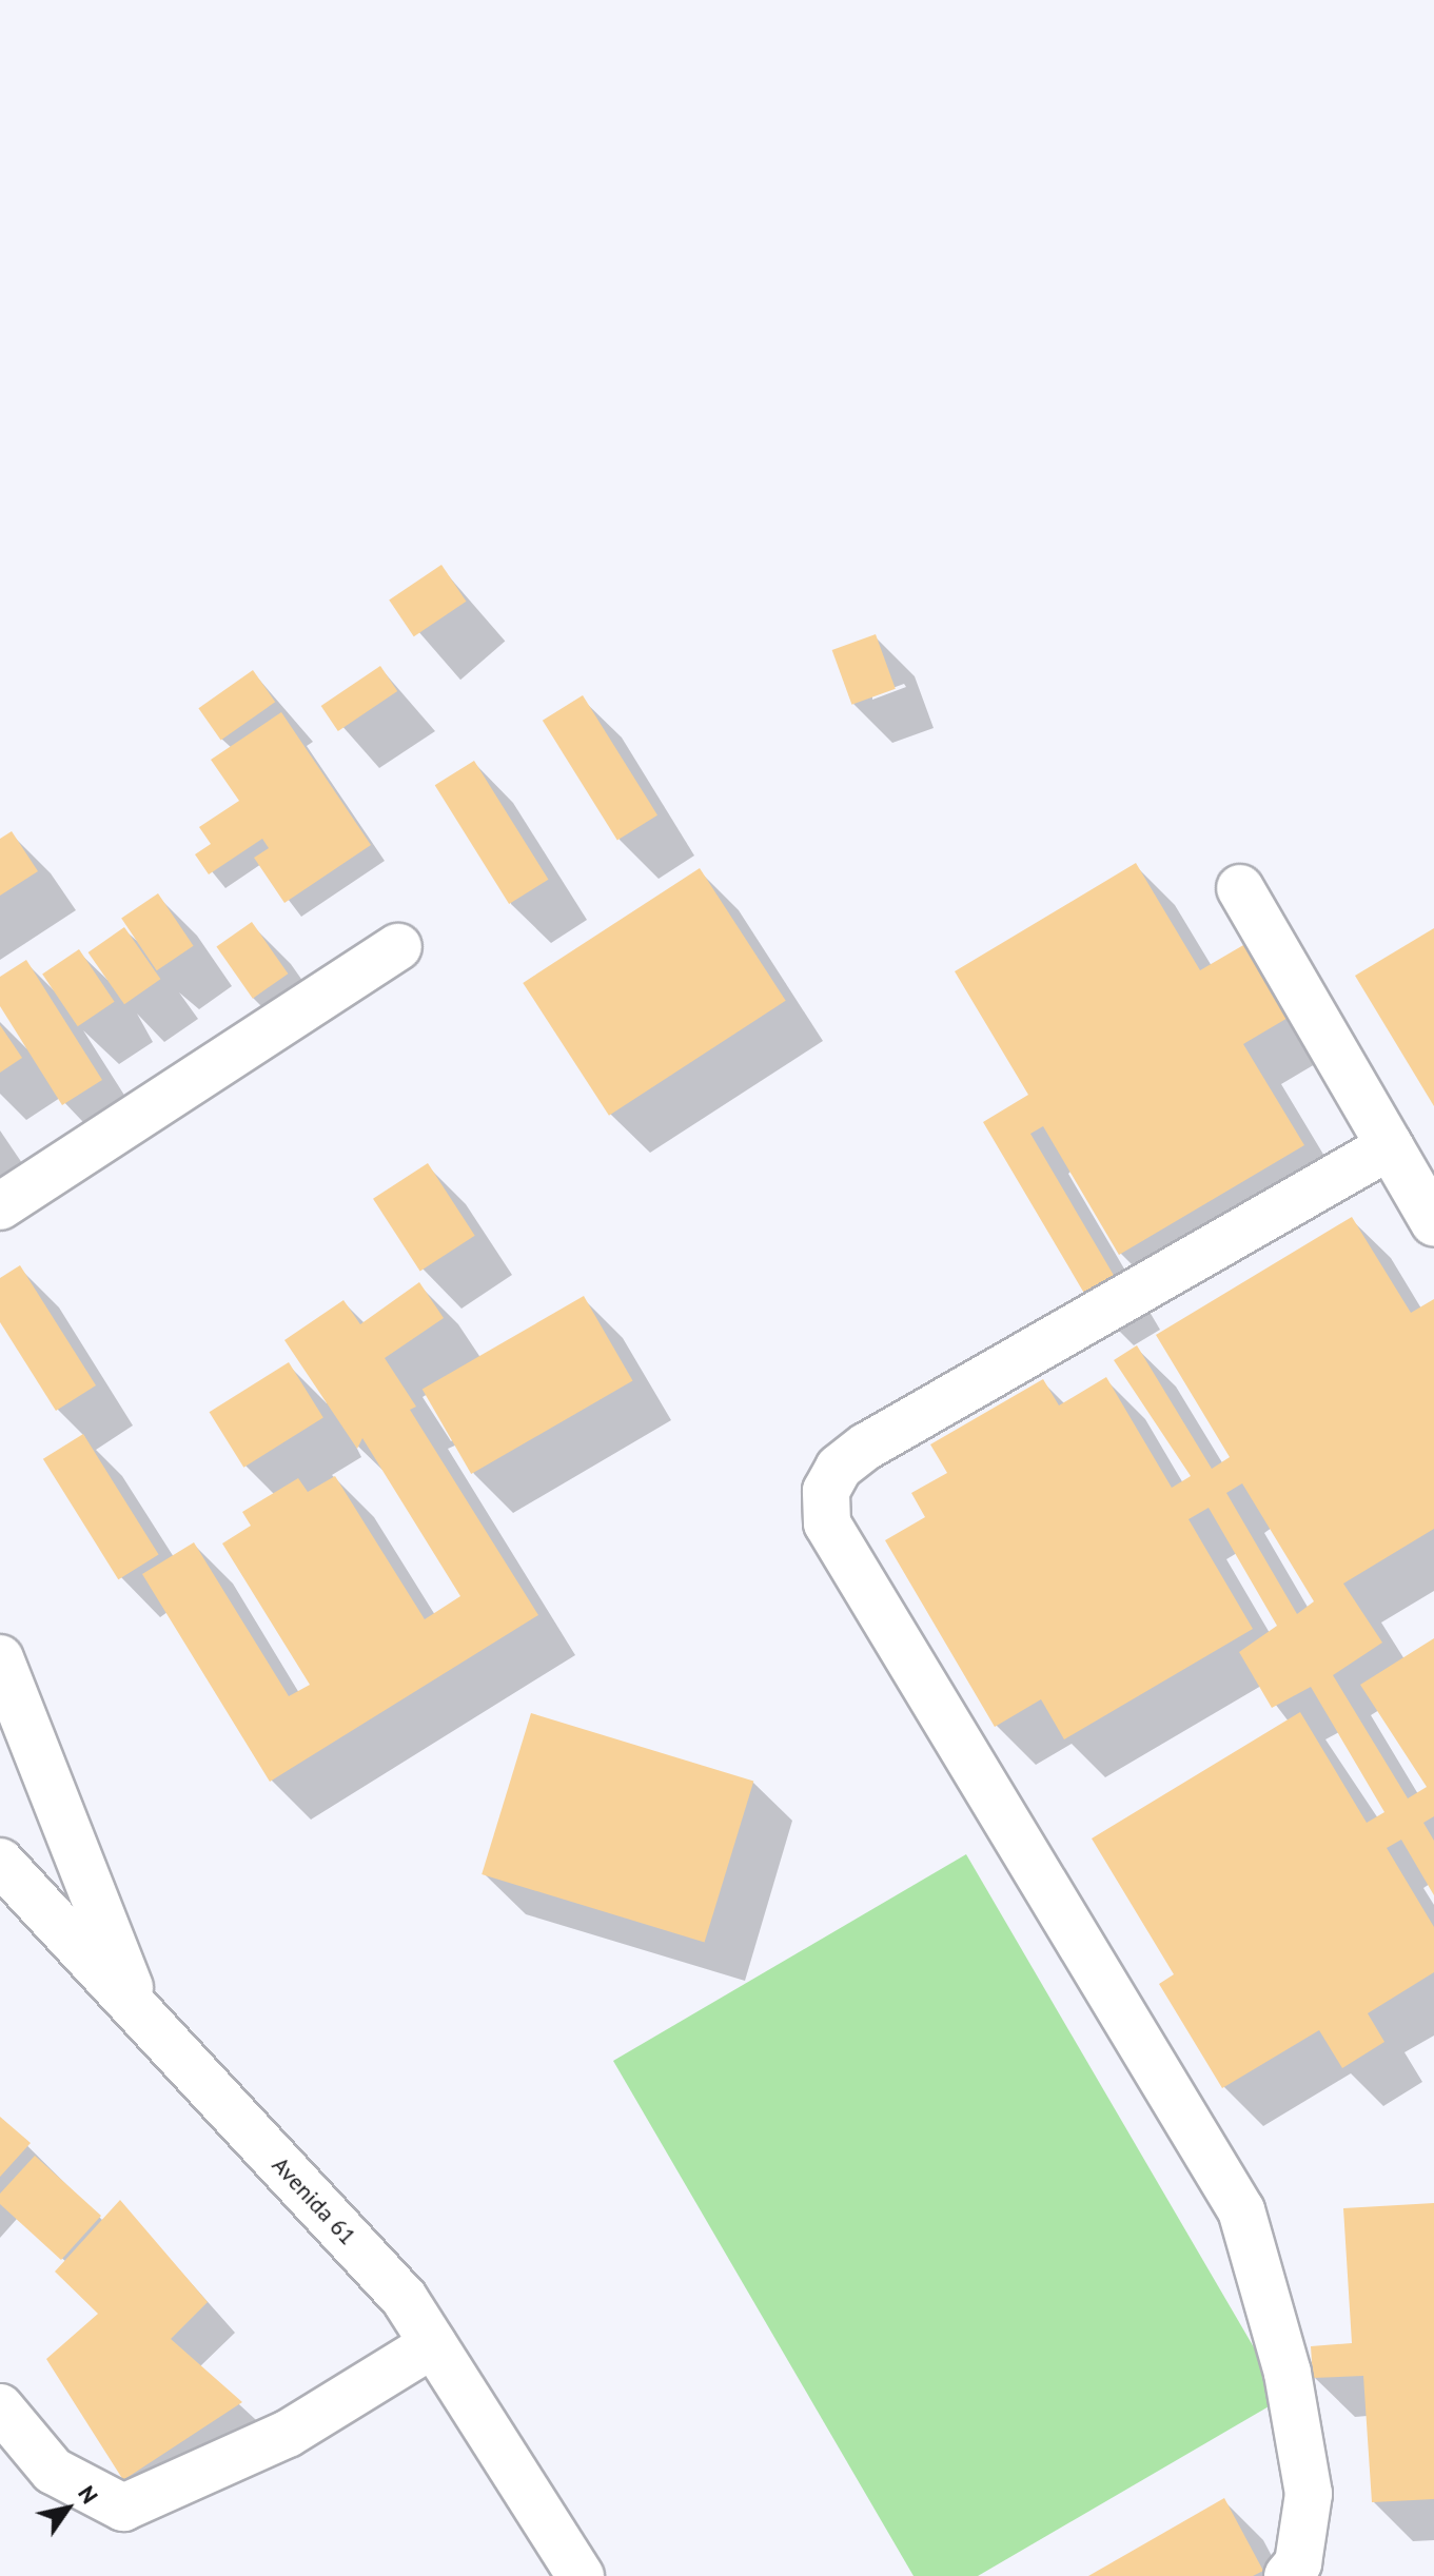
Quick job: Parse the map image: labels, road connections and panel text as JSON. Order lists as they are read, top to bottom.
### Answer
{
  "streets": {
    "street": ["Avenida 61"]
  },
  "north": "top right"
}
